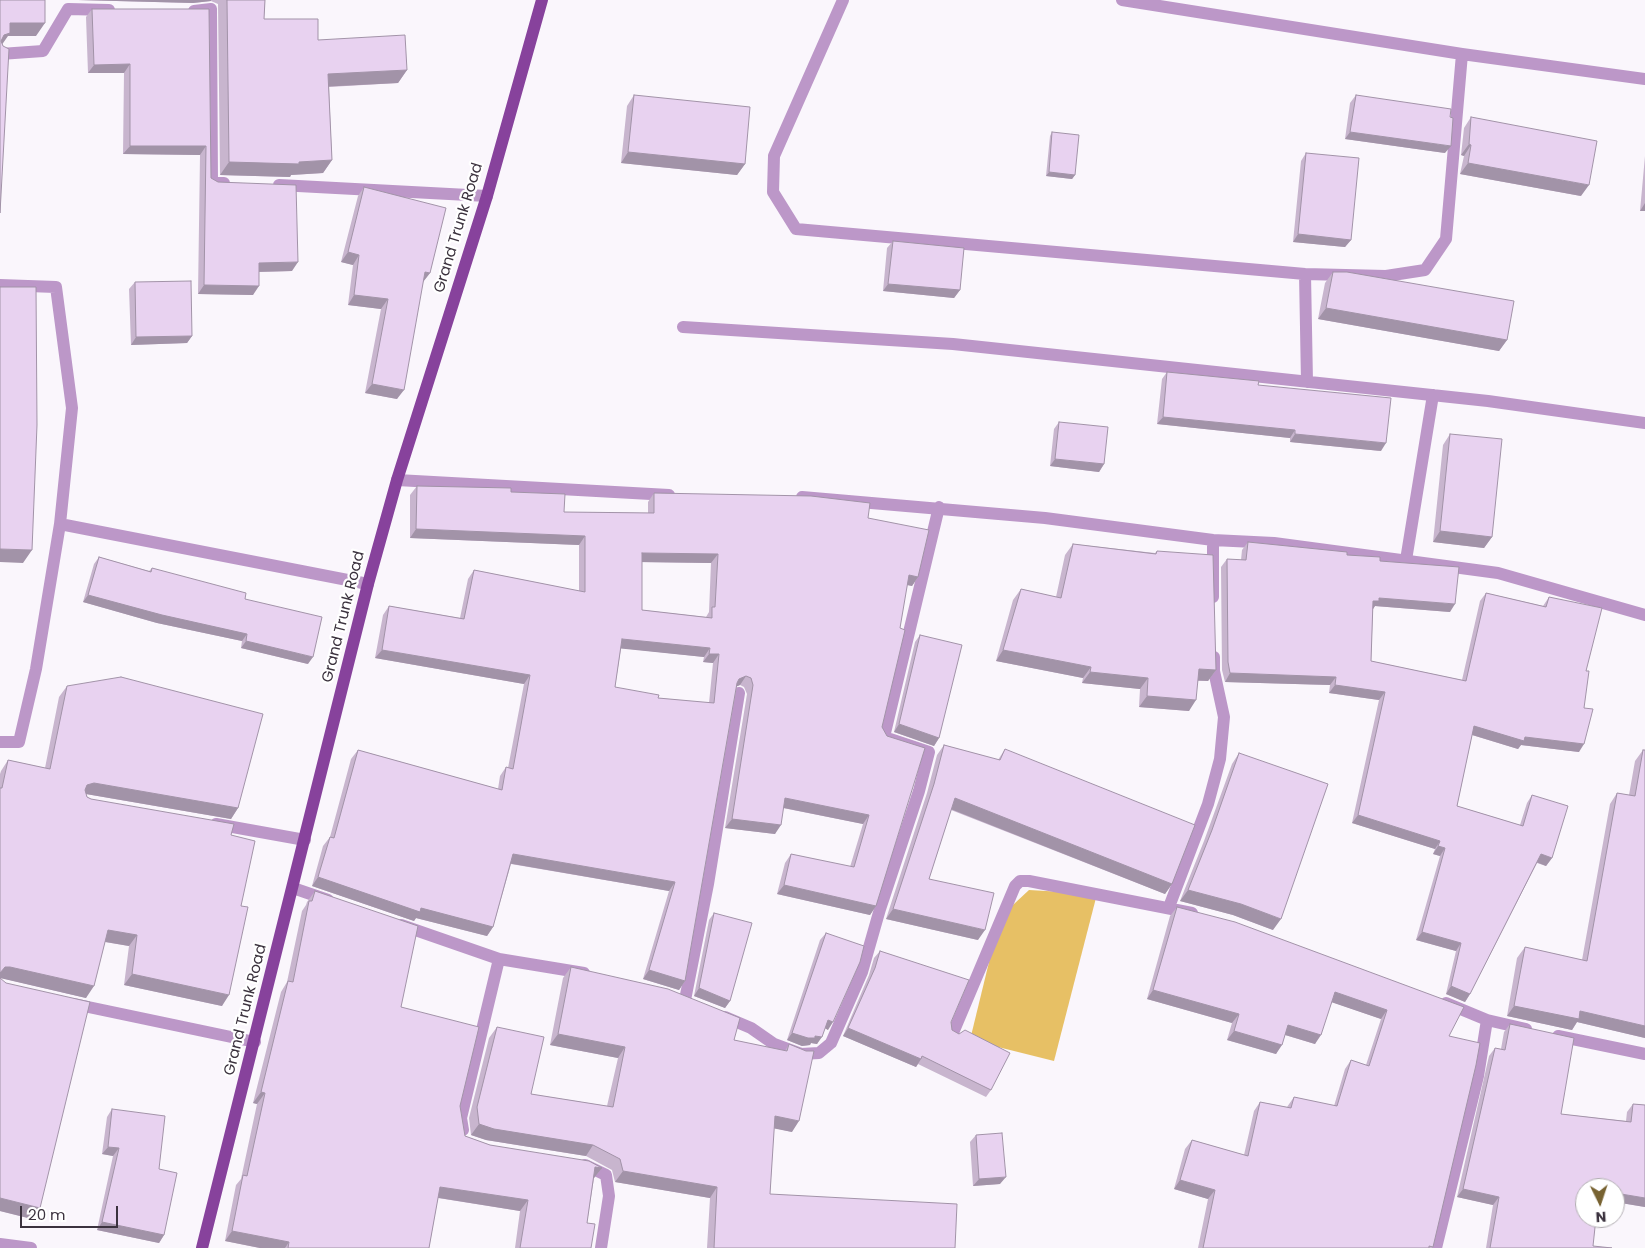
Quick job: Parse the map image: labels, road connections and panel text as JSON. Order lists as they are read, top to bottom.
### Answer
{
  "streets": {
    "main road": ["Grand Trunk Road"]
  },
  "scale_bar": "20 m",
  "north": "bottom"
}
